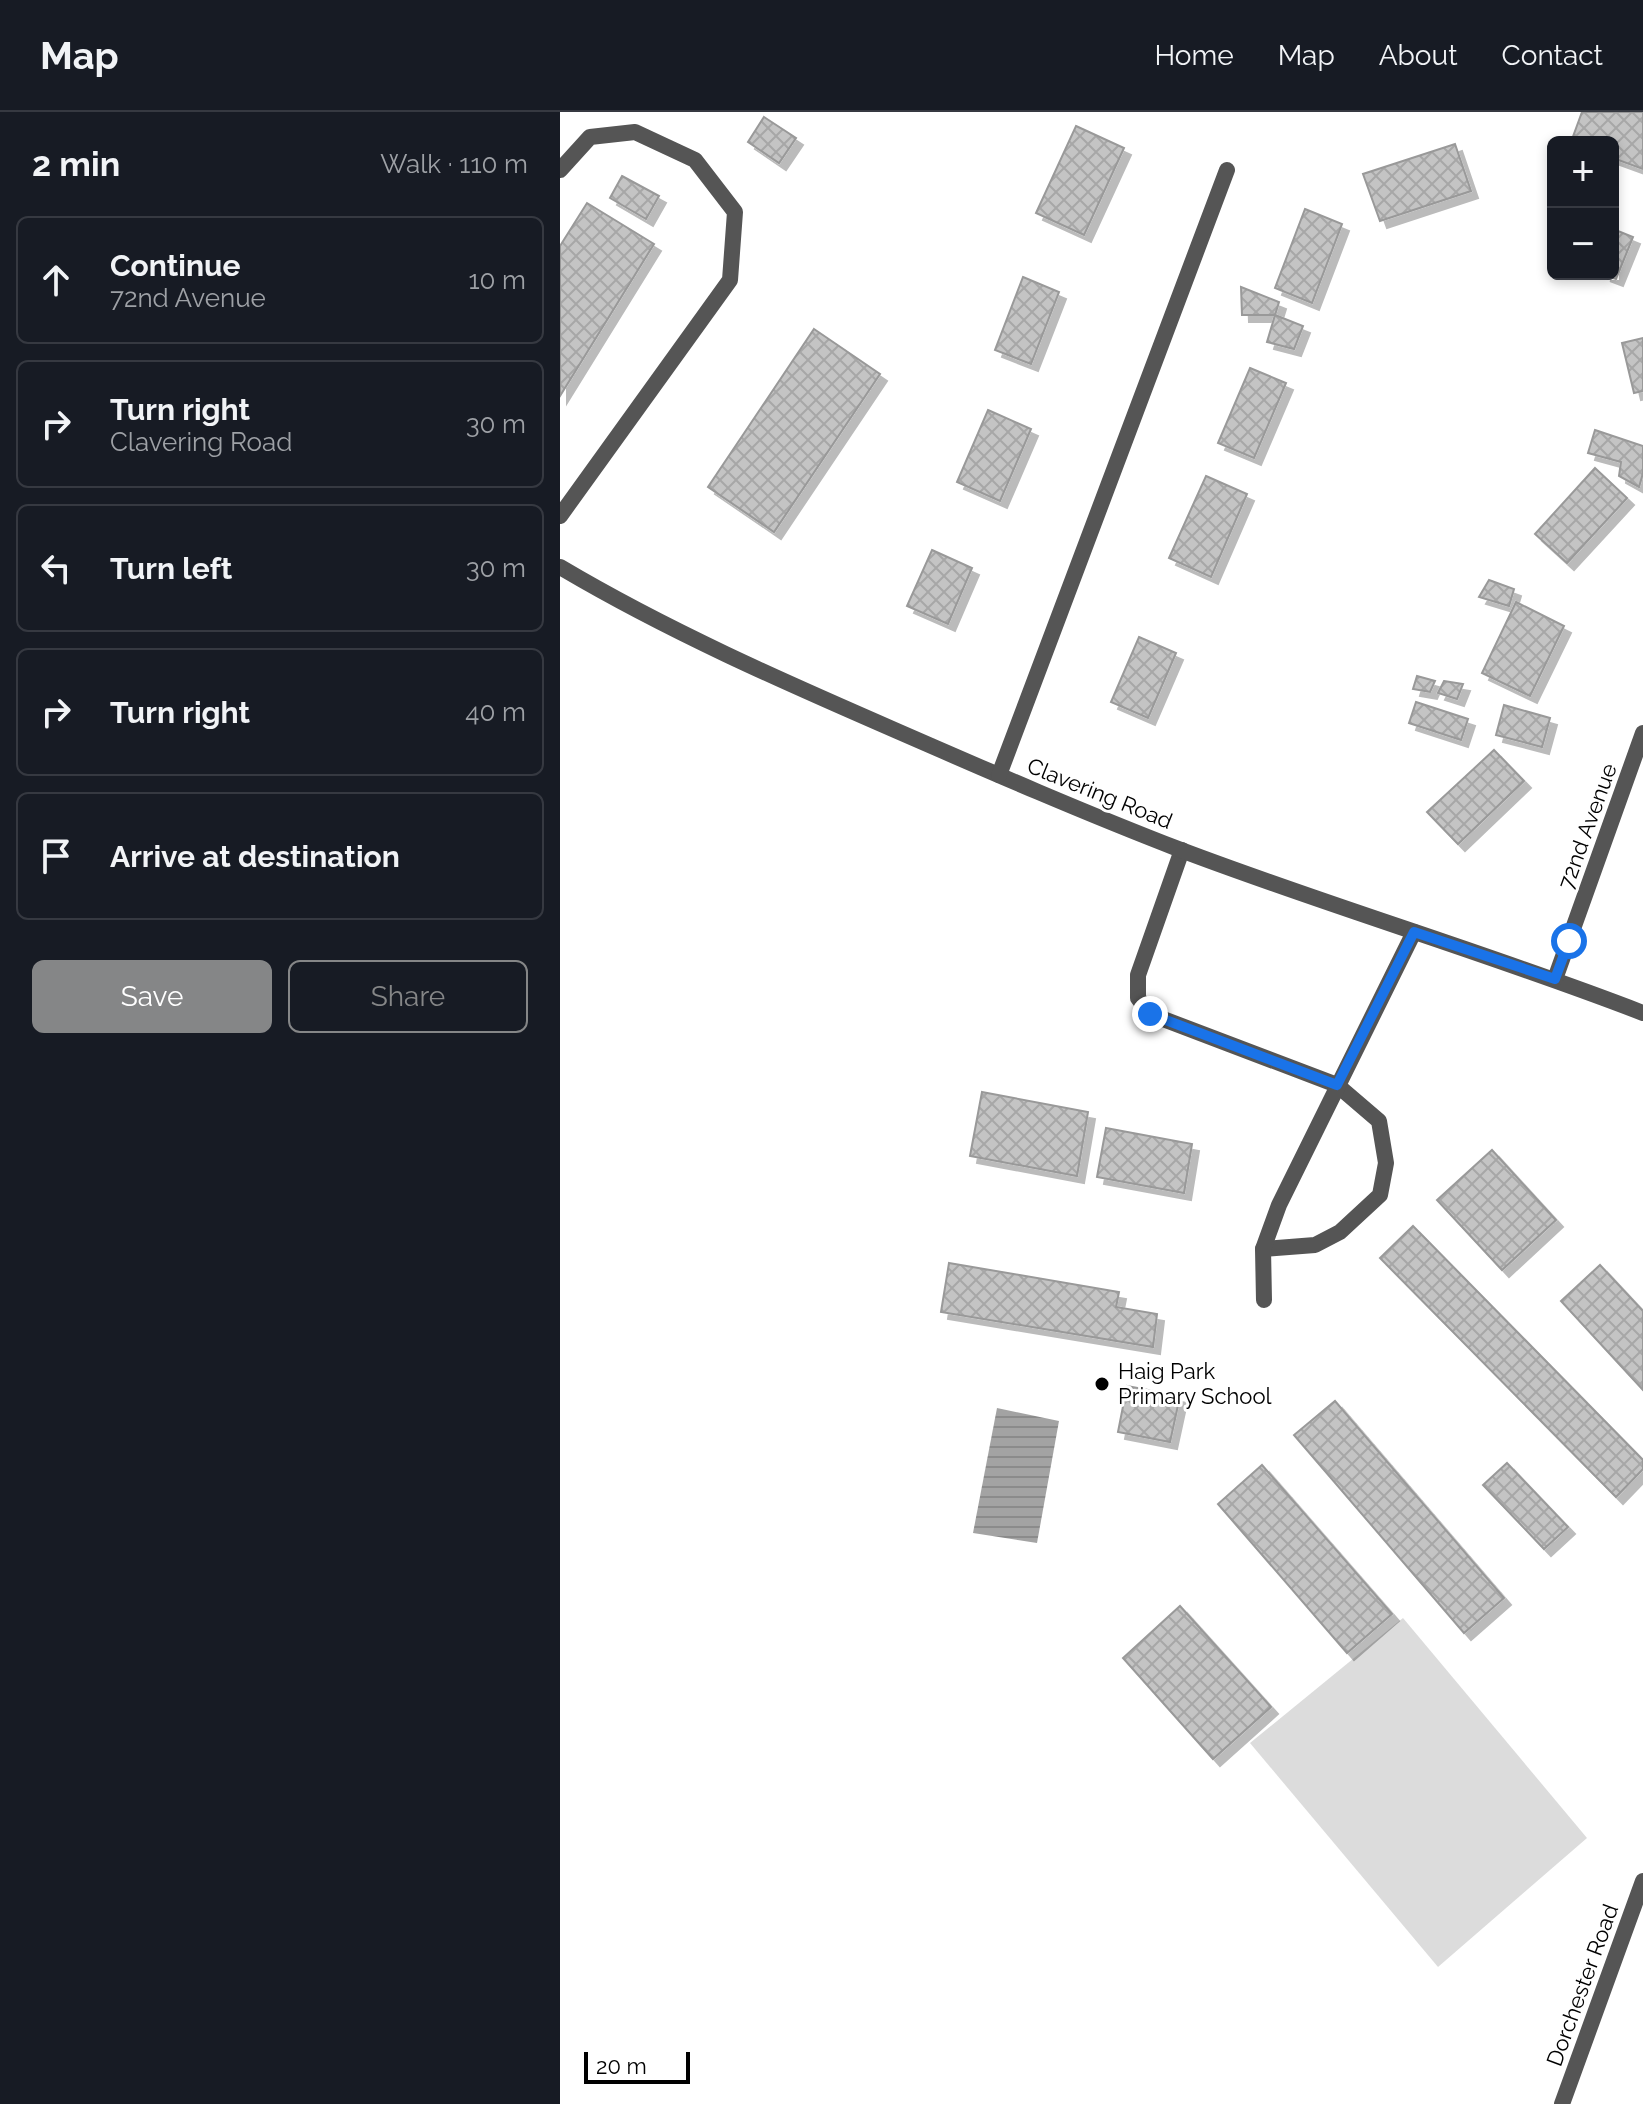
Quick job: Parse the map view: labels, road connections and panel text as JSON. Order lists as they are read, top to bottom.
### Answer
{
  "streets": {
    "street": ["Clavering Road", "72nd Avenue", "Dorchester Road"]
  },
  "crossings": [
    ["Clavering Road", "72nd Avenue"]
  ],
  "places": ["Haig Park Primary School"],
  "scale_bar": "20 m",
  "page": {
    "header": "Map",
    "nav": [
      "Home",
      "Map",
      "About",
      "Contact"
    ],
    "heading": ["2 min", "Walk · 110 m"],
    "map_buttons": ["+", "−"],
    "list": [
      ["Continue", "72nd Avenue", "10 m"],
      ["Turn right", "Clavering Road", "30 m"],
      ["Turn left", "30 m"],
      ["Turn right", "40 m"],
      "Arrive at destination"
    ],
    "buttons": ["Save", "Share"],
    "scale": "20 m"
  }
}
